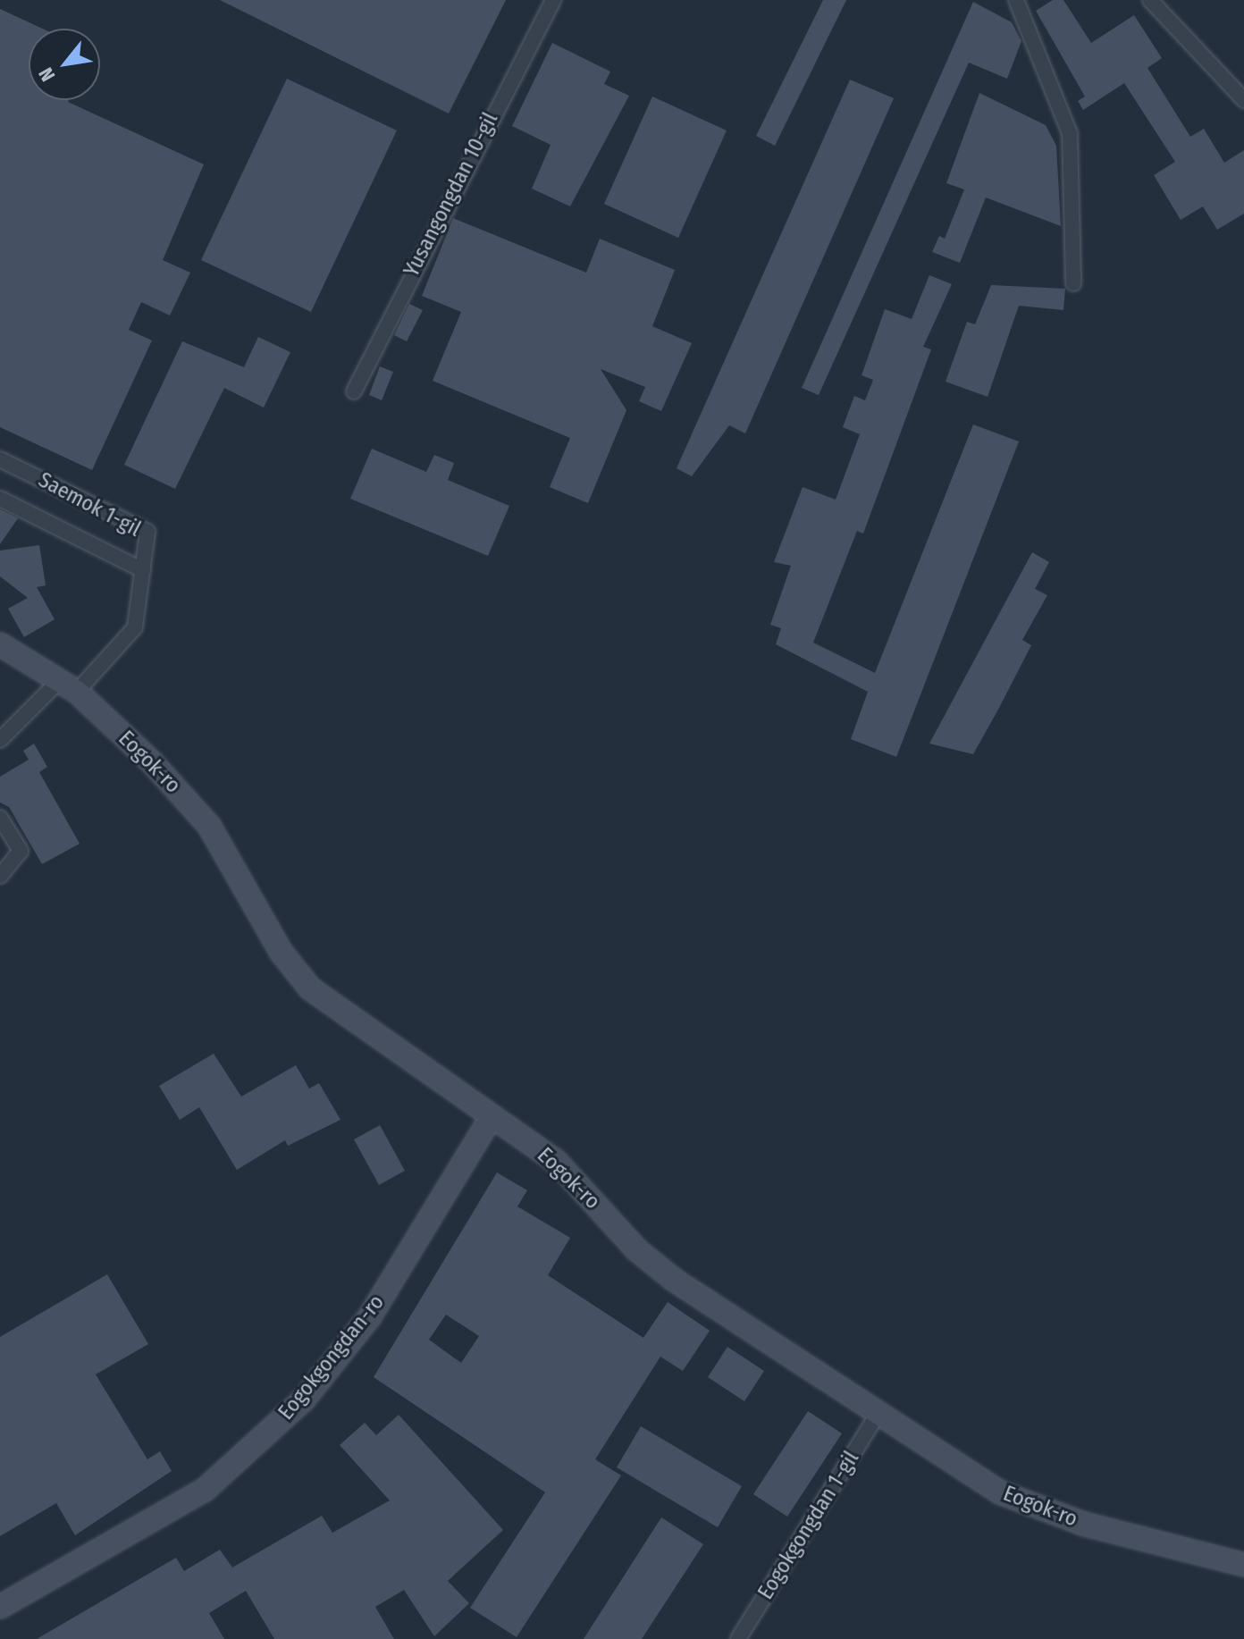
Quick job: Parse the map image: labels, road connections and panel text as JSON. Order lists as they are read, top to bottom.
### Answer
{
  "streets": {
    "street": [
      "Yusangongdan 10-gil",
      "Saemok 1-gil",
      "Eogok-ro",
      "Eogokgongdan-ro",
      "Eogokgongdan 1-gil"
    ]
  },
  "crossings": [
    ["Saemok 1-gil", "Eogok-ro"],
    ["Eogok-ro", "Eogokgongdan-ro"],
    ["Eogok-ro", "Eogokgongdan 1-gil"]
  ],
  "north": "bottom left"
}
